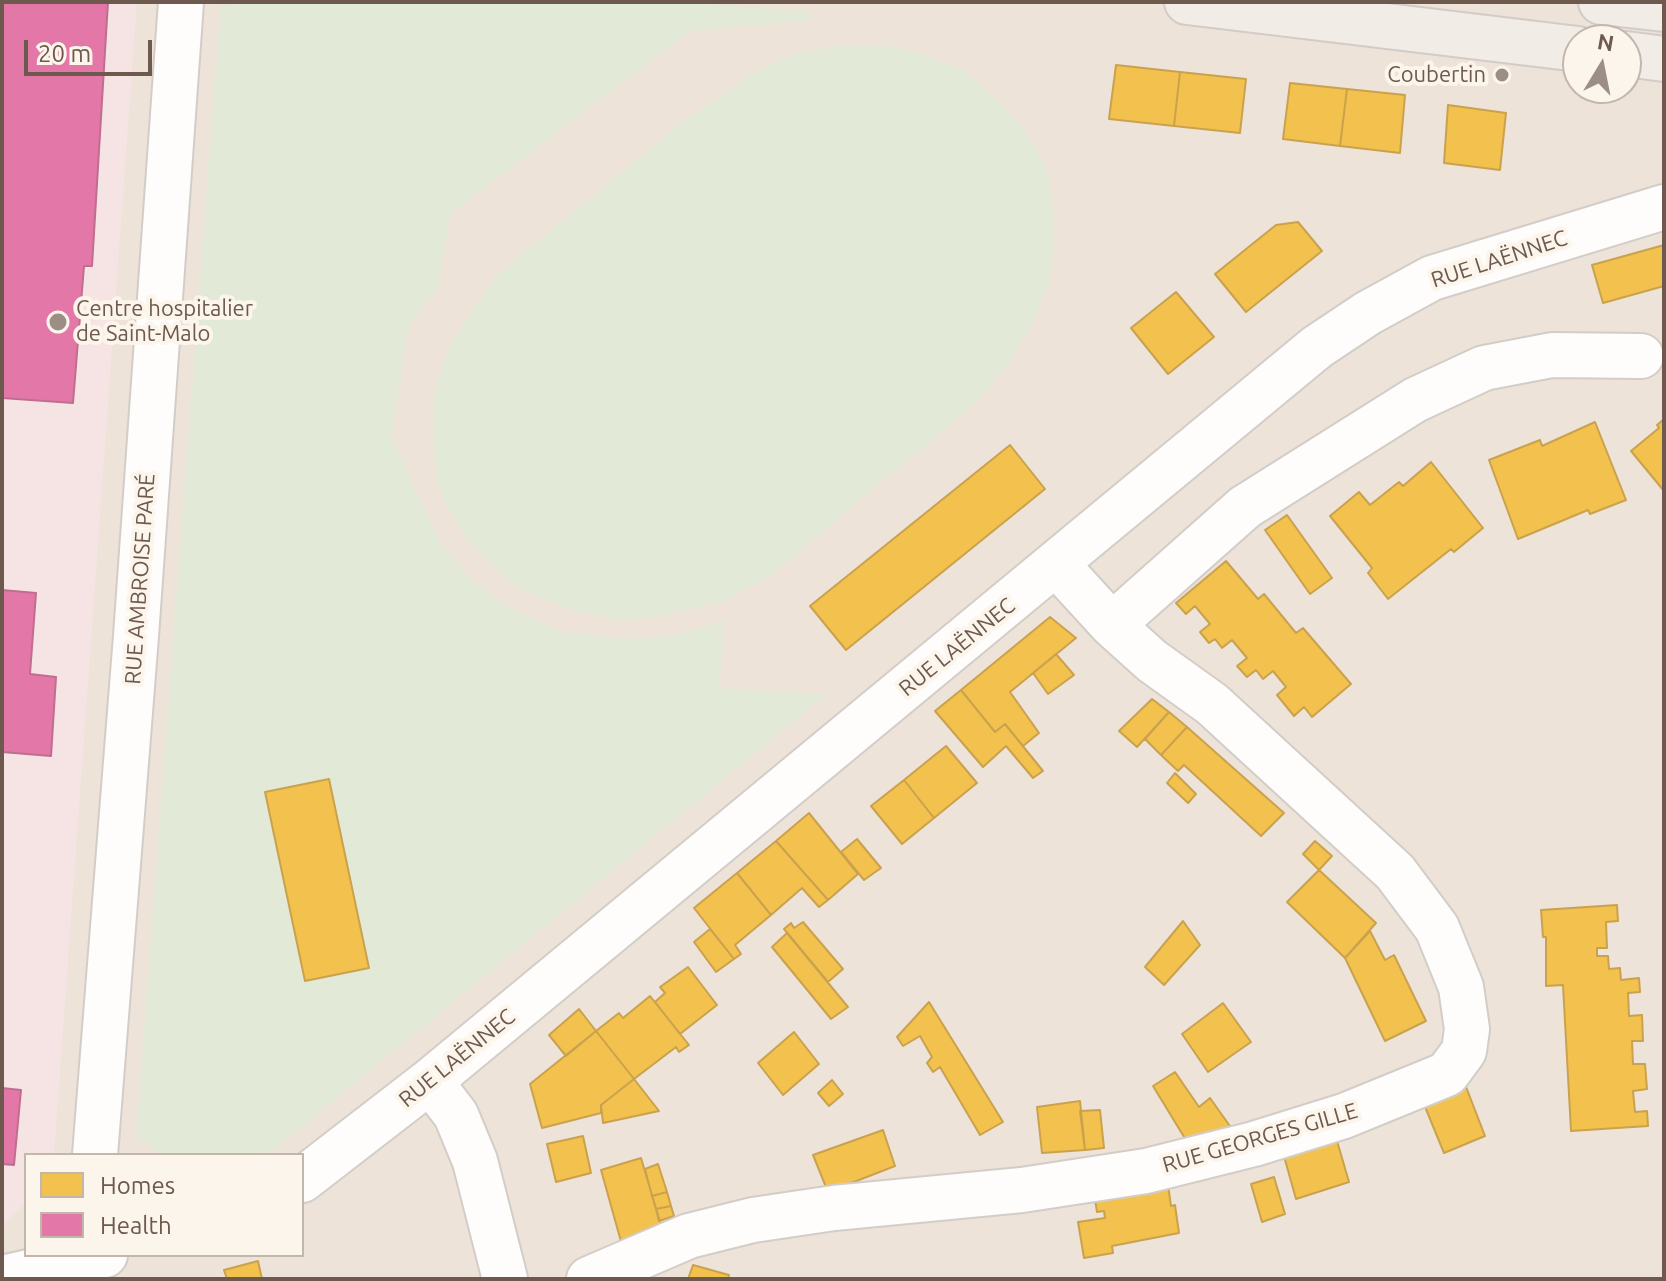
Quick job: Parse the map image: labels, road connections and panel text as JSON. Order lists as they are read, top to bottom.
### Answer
{
  "streets": {
    "street": ["RUE LAËNNEC", "RUE AMBROISE PARÉ", "RUE GEORGES GILLE"]
  },
  "crossings": [
    ["RUE LAËNNEC", "RUE GEORGES GILLE"]
  ],
  "places": ["Coubertin", "Centre hospitalier de Saint-Malo"],
  "legend": ["Homes", "Health"],
  "scale_bar": "20 m",
  "north": "top"
}
